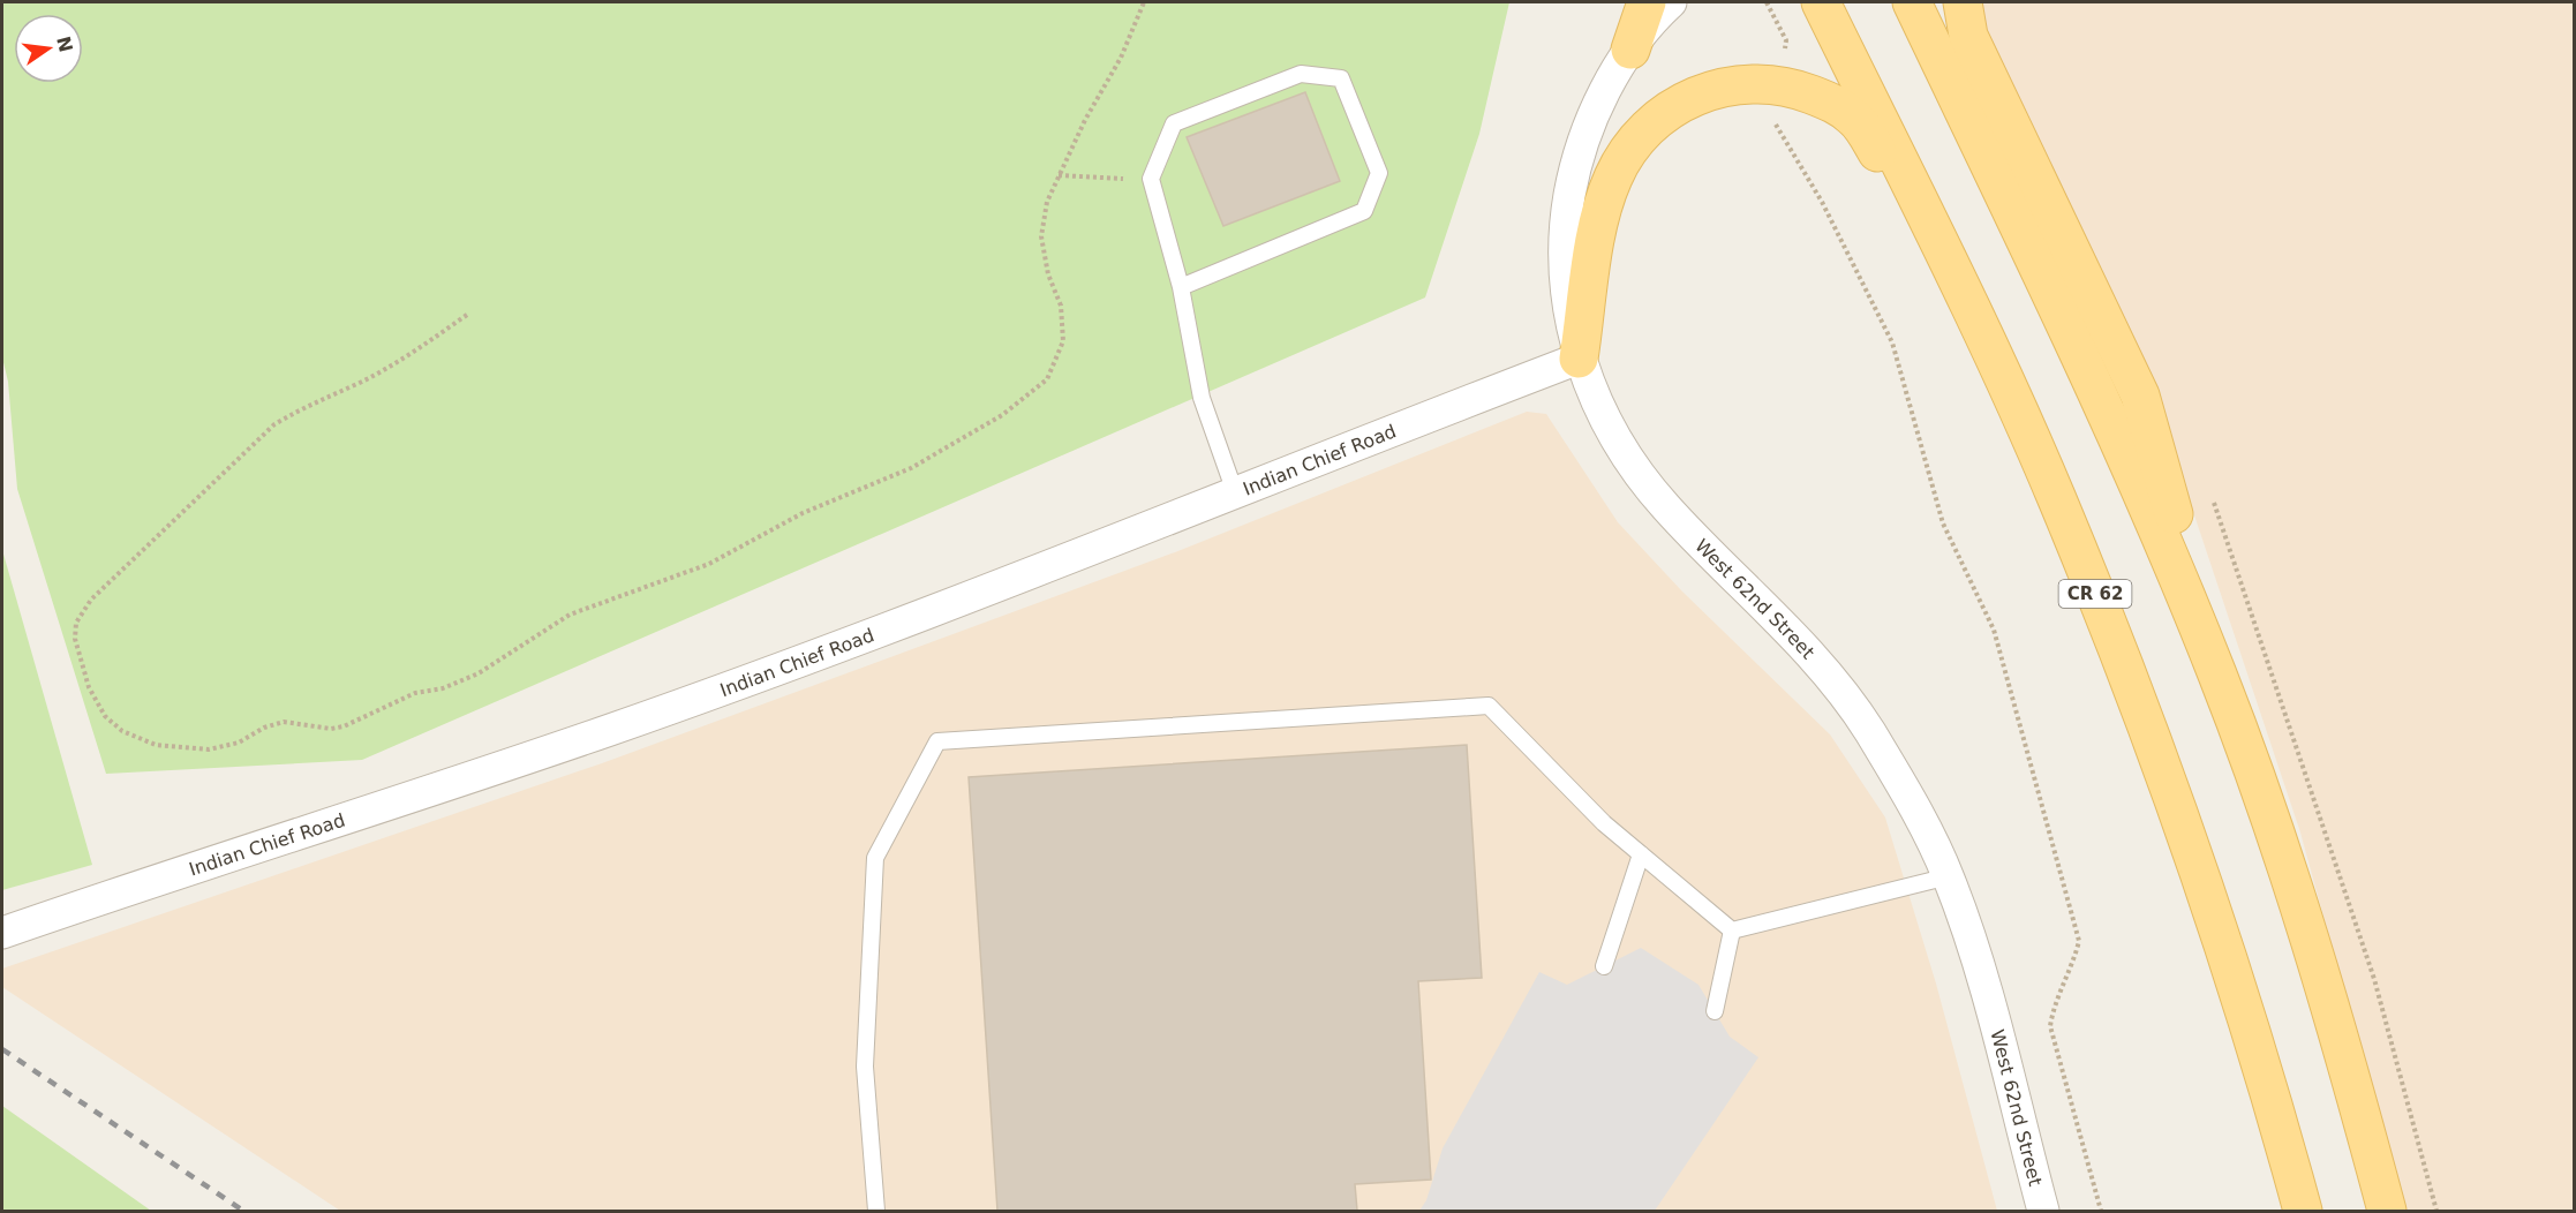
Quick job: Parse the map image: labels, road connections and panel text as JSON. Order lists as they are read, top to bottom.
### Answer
{
  "streets": {
    "main road": ["CR 62"],
    "street": ["Indian Chief Road", "West 62nd Street"]
  },
  "crossings": [
    ["Indian Chief Road", "West 62nd Street"]
  ],
  "north": "right"
}
